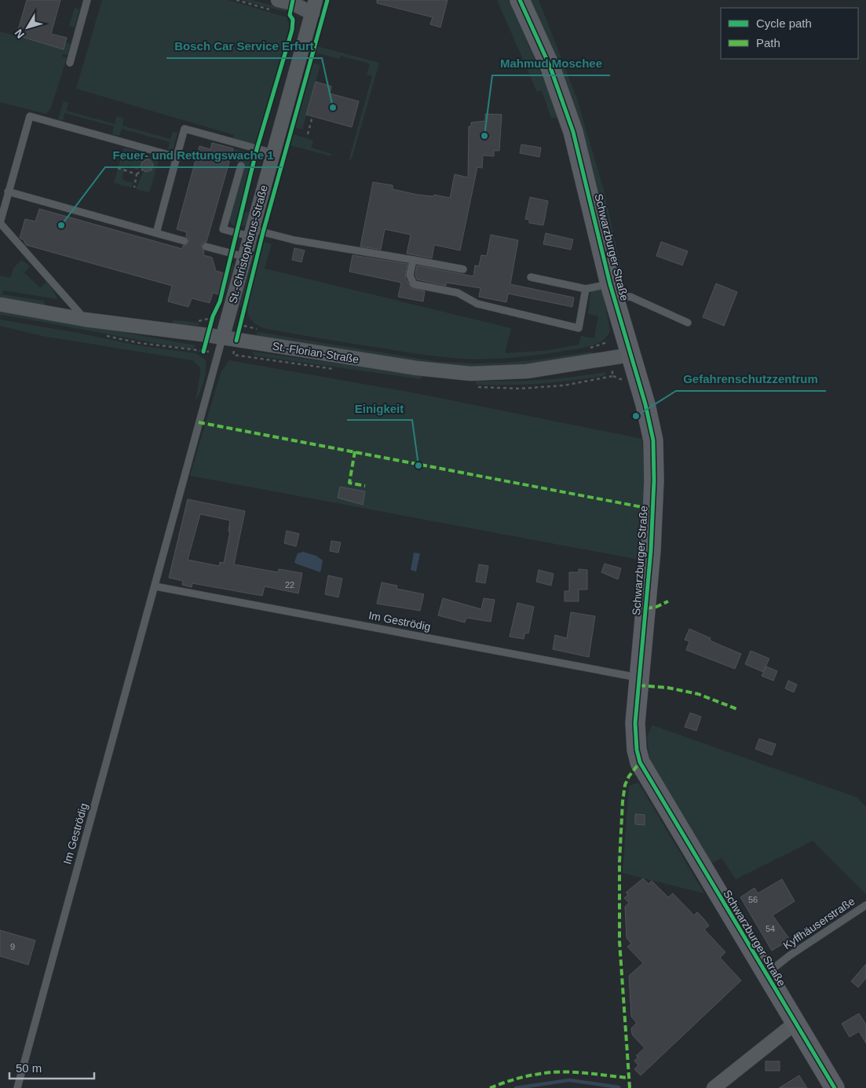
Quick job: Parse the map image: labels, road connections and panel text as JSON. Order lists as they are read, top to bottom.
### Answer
{
  "streets": {
    "street": ["St.-Christophorus-Straße", "Schwarzburger Straße", "St.-Florian-Straße"],
    "lane": ["Im Geströdig", "Kyffhäuserstraße"]
  },
  "crossings": [
    ["St.-Christophorus-Straße", "St.-Florian-Straße"],
    ["St.-Christophorus-Straße", "Im Geströdig"],
    ["Schwarzburger Straße", "St.-Florian-Straße"],
    ["Schwarzburger Straße", "Im Geströdig"],
    ["Schwarzburger Straße", "Kyffhäuserstraße"],
    ["St.-Florian-Straße", "Im Geströdig"]
  ],
  "places": [
    "Bosch Car Service Erfurt",
    "Mahmud Moschee",
    "Feuer- und Rettungswache 1",
    "Gefahrenschutzzentrum",
    "Einigkeit"
  ],
  "house_numbers": [
    "22",
    "56",
    "54",
    "9"
  ],
  "legend": ["Cycle path", "Path"],
  "scale_bar": "50 m",
  "north": "bottom left"
}
